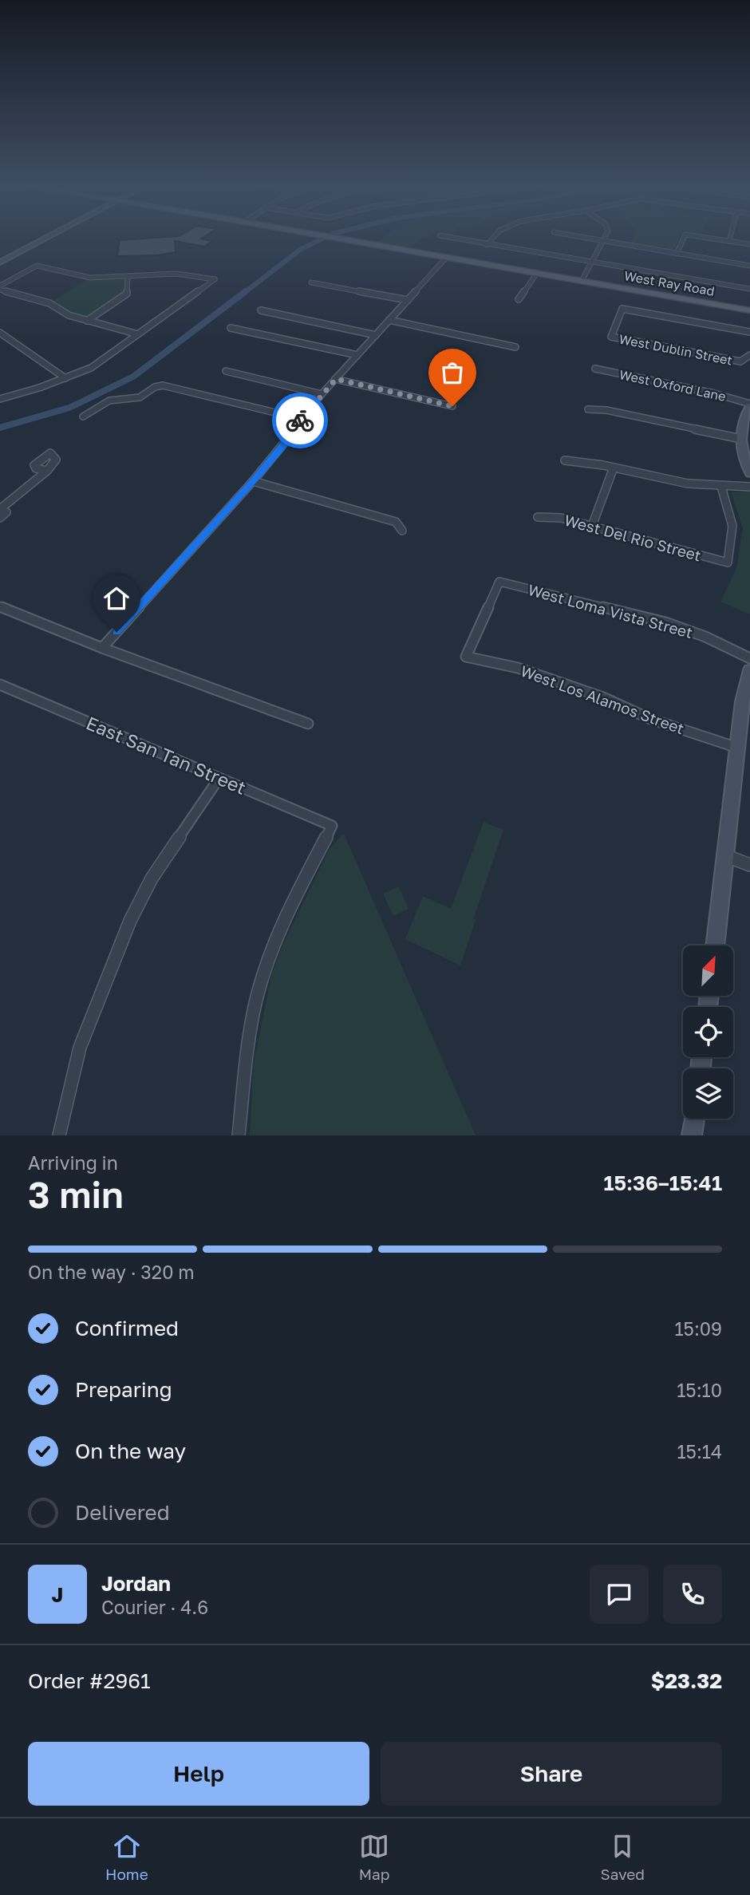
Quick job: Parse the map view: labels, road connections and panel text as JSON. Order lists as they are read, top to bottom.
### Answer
{
  "streets": {
    "main road": ["West Ray Road"],
    "street": [
      "West Dublin Street",
      "West Oxford Lane",
      "West Del Rio Street",
      "West Loma Vista Street",
      "West Los Alamos Street",
      "East San Tan Street"
    ]
  },
  "crossings": [
    ["West Loma Vista Street", "West Los Alamos Street"]
  ],
  "north": "top right",
  "page": {
    "heading": ["3 min", "Arriving in", "15:36–15:41"],
    "panel": [
      "Jordan",
      "Courier · 4.6",
      "Order #2961",
      "$23.32"
    ],
    "bar": "On the way · 320 m",
    "list": [
      ["Confirmed", "15:09"],
      ["Preparing", "15:10"],
      ["On the way", "15:14"],
      "Delivered"
    ],
    "round": "J",
    "buttons": ["Help", "Share"],
    "tabs": ["Home", "Map", "Saved"]
  }
}
